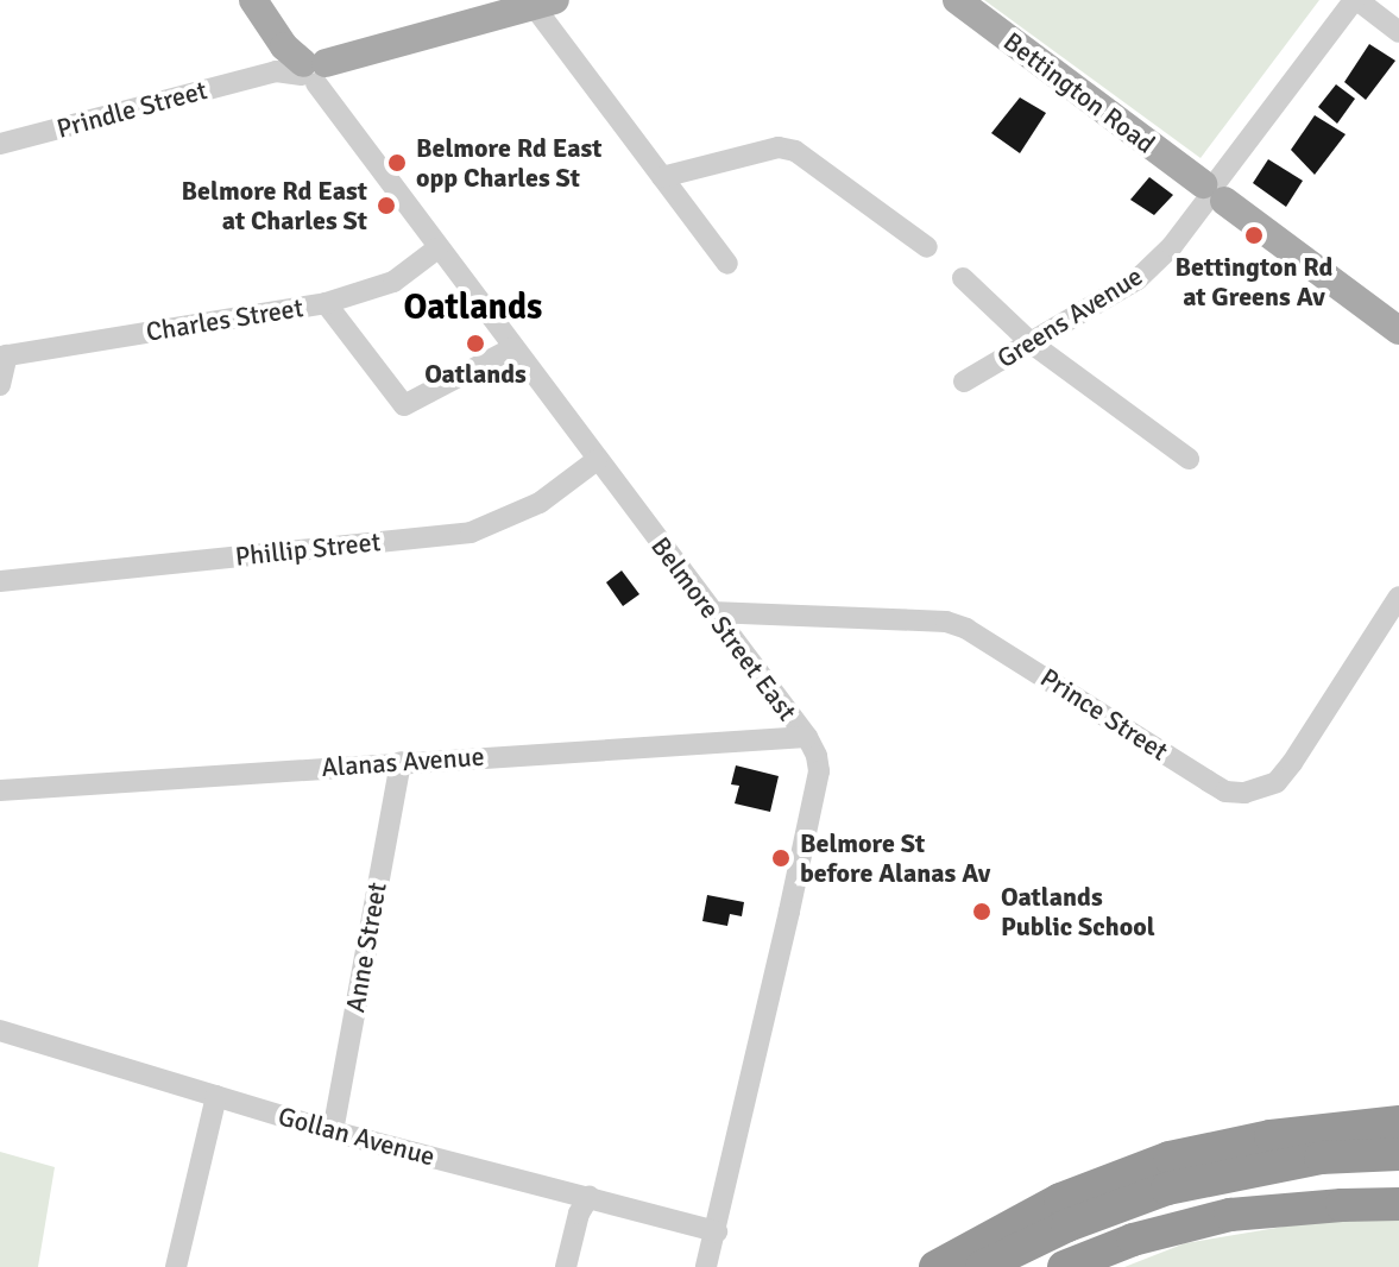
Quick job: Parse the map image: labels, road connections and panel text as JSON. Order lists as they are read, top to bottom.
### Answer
{
  "streets": {
    "main road": ["Bettington Road"],
    "street": [
      "Prindle Street",
      "Greens Avenue",
      "Charles Street",
      "Phillip Street",
      "Belmore Street East",
      "Prince Street",
      "Alanas Avenue",
      "Anne Street",
      "Gollan Avenue"
    ]
  },
  "crossings": [
    ["Bettington Road", "Greens Avenue"],
    ["Prindle Street", "Belmore Street East"],
    ["Charles Street", "Belmore Street East"],
    ["Phillip Street", "Belmore Street East"],
    ["Belmore Street East", "Prince Street"],
    ["Belmore Street East", "Alanas Avenue"],
    ["Belmore Street East", "Gollan Avenue"],
    ["Alanas Avenue", "Anne Street"],
    ["Anne Street", "Gollan Avenue"]
  ],
  "districts": ["Oatlands"],
  "places": [
    "Belmore Rd East opp Charles St",
    "Belmore Rd East at Charles St",
    "Bettington Rd at Greens Av",
    "Oatlands",
    "Belmore St before Alanas Av",
    "Oatlands Public School"
  ]
}
